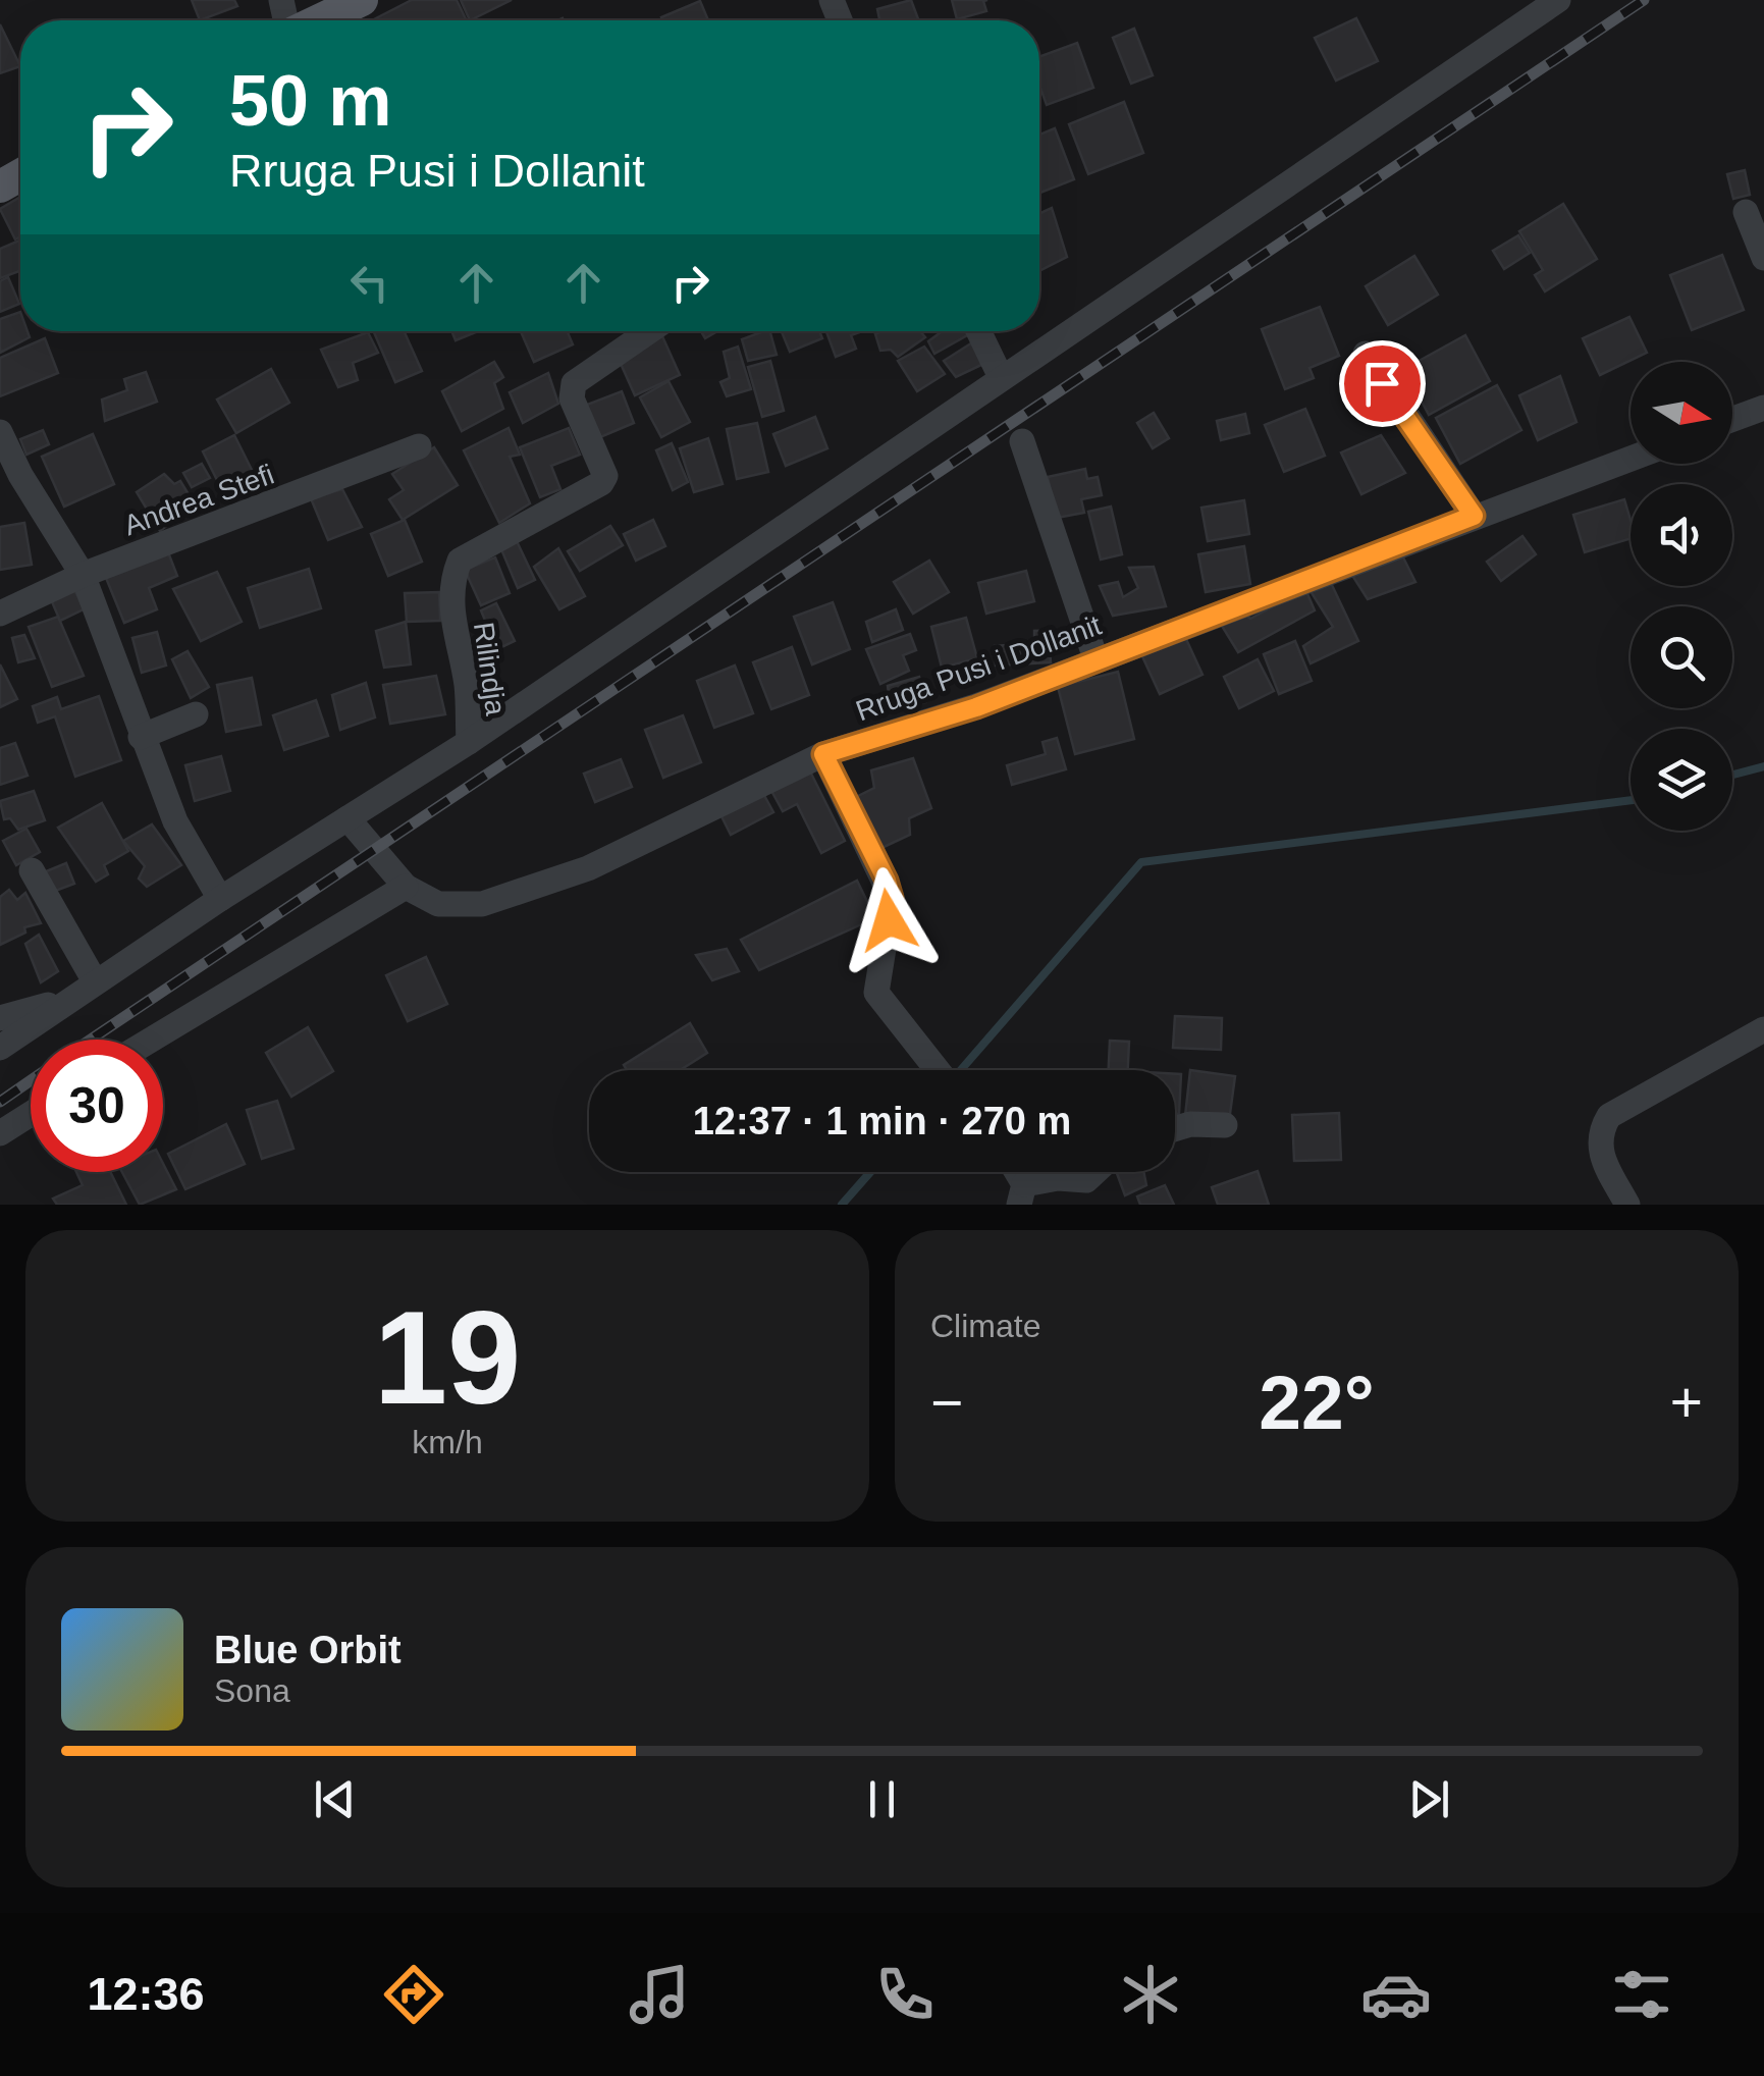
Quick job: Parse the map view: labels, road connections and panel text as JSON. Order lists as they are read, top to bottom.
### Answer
{
  "streets": {
    "street": ["Andrea Stefi", "Rruga Pusi i Dollanit", "Rilindja"]
  },
  "crossings": [
    ["Rruga Pusi i Dollanit", "Rilindja"]
  ],
  "north": "right",
  "page": {
    "turn": ["50 m", "Rruga Pusi i Dollanit"],
    "limit": "30",
    "trip": "12:37 · 1 min · 270 m",
    "tile": [
      ["19", "km/h"],
      "Climate"
    ],
    "heat": ["−", "22°", "+"],
    "song": ["Blue Orbit", "Sona"],
    "tabs": "12:36"
  }
}
